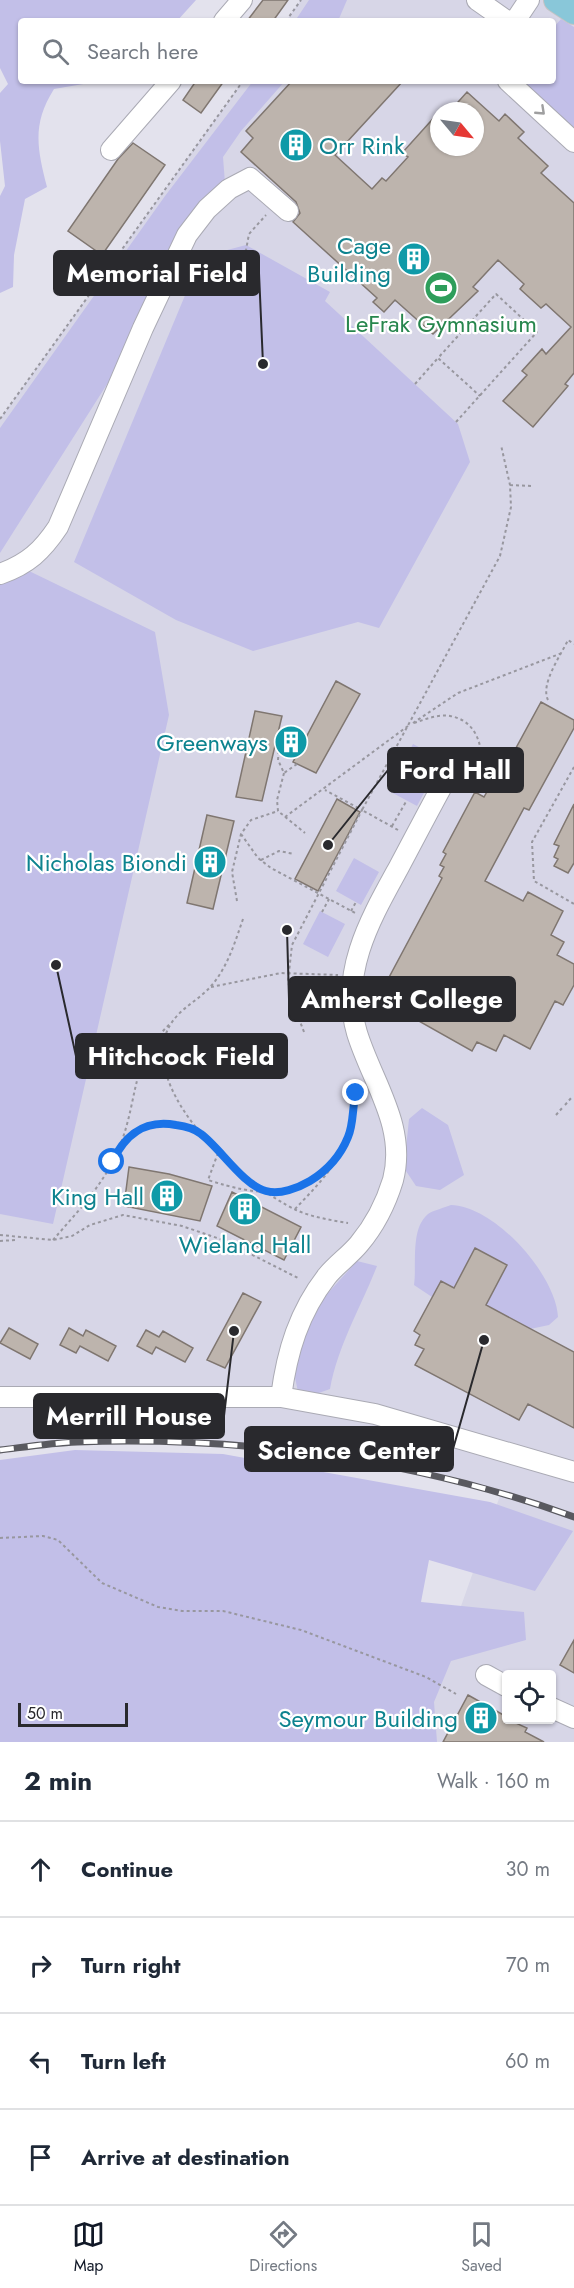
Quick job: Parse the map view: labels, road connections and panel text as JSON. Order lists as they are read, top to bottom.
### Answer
{
  "places": {
    "building": [
      "Orr Rink",
      "Cage Building",
      "Greenways",
      "Nicholas Biondi",
      "King Hall",
      "Wieland Hall",
      "Seymour Building"
    ],
    "sports": ["LeFrak Gymnasium"],
    "other": [
      "Memorial Field",
      "Ford Hall",
      "Amherst College",
      "Hitchcock Field",
      "Merrill House",
      "Science Center"
    ]
  },
  "scale_bar": "50 m",
  "north": "bottom right",
  "page": {
    "search": "Search here",
    "scale": "50 m",
    "heading": ["2 min", "Walk · 160 m"],
    "list": [
      ["Continue", "30 m"],
      ["Turn right", "70 m"],
      ["Turn left", "60 m"],
      "Arrive at destination"
    ],
    "nav": ["Map", "Directions", "Saved"]
  }
}
